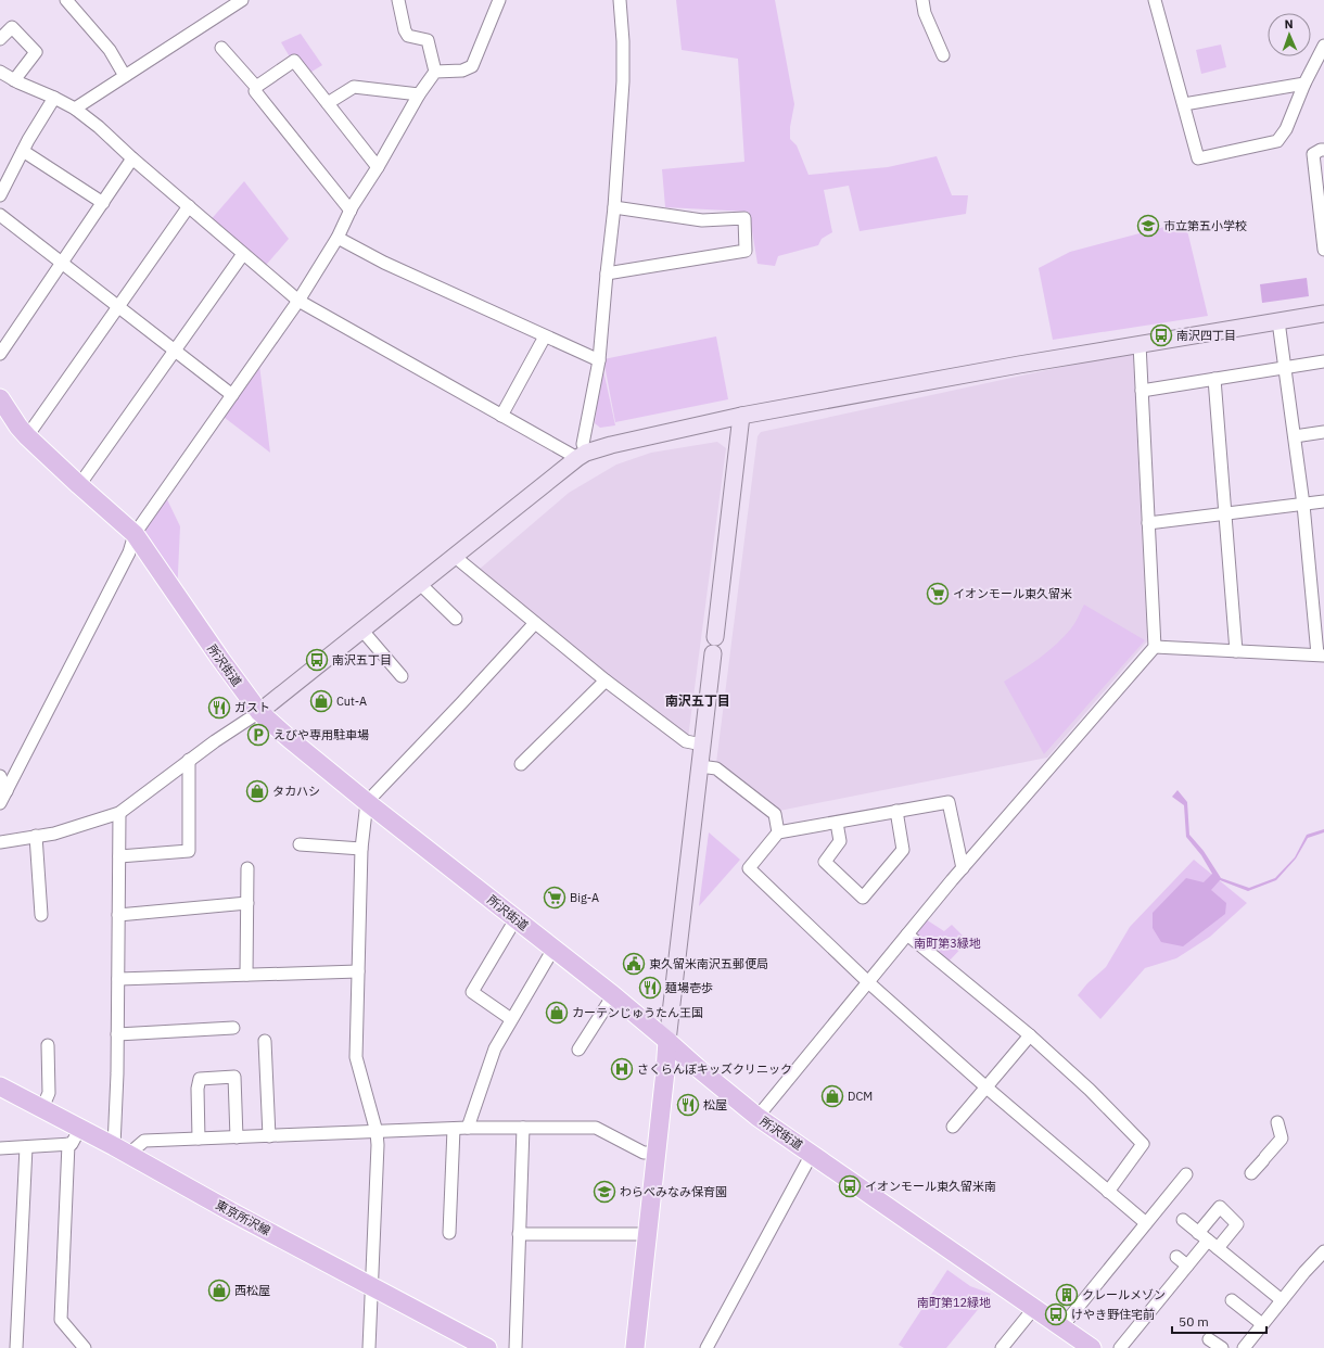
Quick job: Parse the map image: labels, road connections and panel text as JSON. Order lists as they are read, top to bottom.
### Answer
{
  "streets": {
    "main road": ["所沢街道", "東京所沢線"]
  },
  "districts": ["南沢五丁目"],
  "parks": ["南町第3緑地", "南町第12緑地"],
  "places": {
    "school or university": ["市立第五小学校", "わらべみなみ保育園"],
    "bus stop": [
      "南沢四丁目",
      "南沢五丁目",
      "イオンモール東久留米南",
      "けやき野住宅前"
    ],
    "supermarket": ["イオンモール東久留米", "Big-A"],
    "shop": [
      "Cut-A",
      "タカハシ",
      "カーテンじゅうたん王国",
      "DCM",
      "西松屋"
    ],
    "restaurant": ["ガスト", "麺場壱歩", "松屋"],
    "parking": ["えびや専用駐車場"],
    "public building": ["東久留米南沢五郵便局"],
    "hospital": ["さくらんぼキッズクリニック"],
    "building": ["クレールメゾン"]
  },
  "scale_bar": "50 m",
  "north": "top"
}
